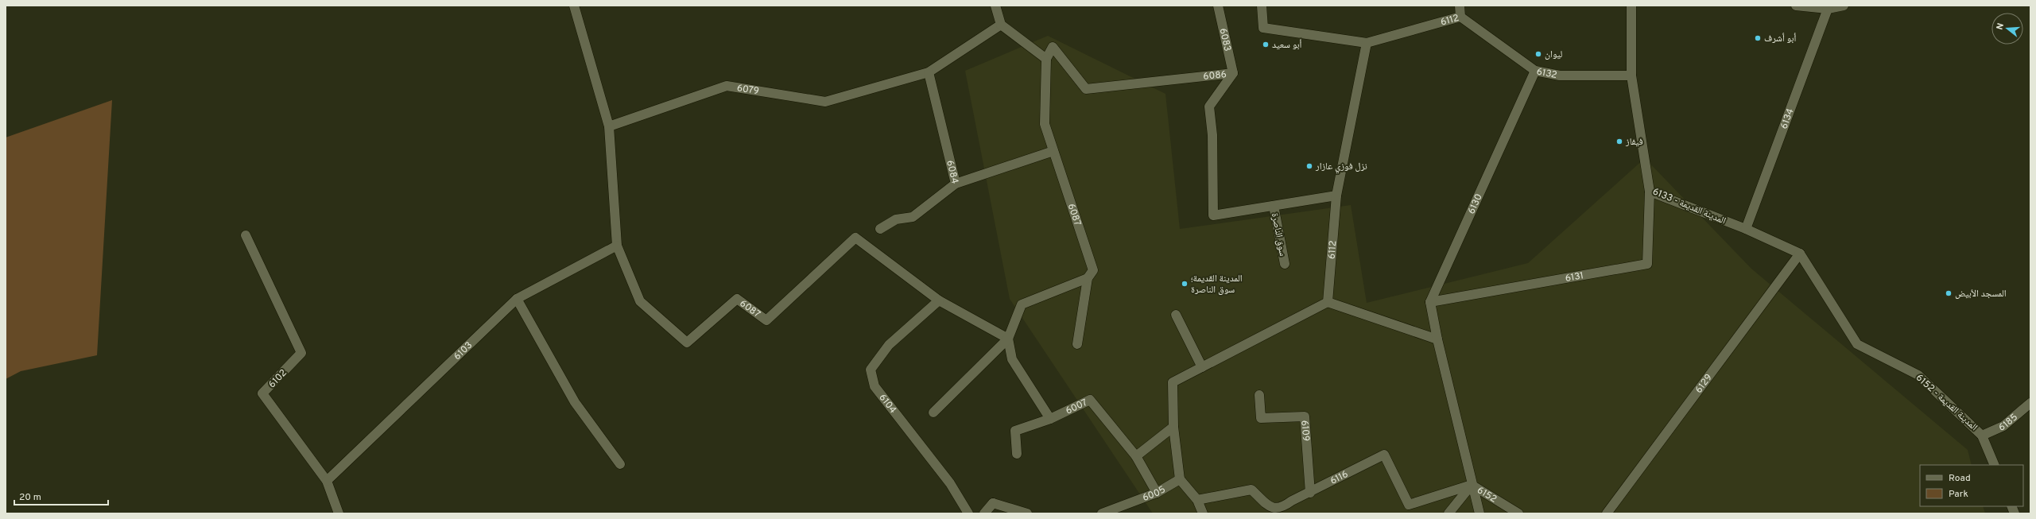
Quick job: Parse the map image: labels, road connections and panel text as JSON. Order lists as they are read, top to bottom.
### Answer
{
  "streets": {
    "street": [
      "6112",
      "6083",
      "6132",
      "6086",
      "6079",
      "6134",
      "6084",
      "6130",
      "المدينة القديمة - 6133",
      "6087",
      "سوق الناصرة",
      "6131",
      "6103",
      "6102",
      "6129",
      "المدينة القديمة - 6152",
      "6104",
      "6007",
      "6185",
      "6109",
      "6116",
      "6005",
      "6152"
    ]
  },
  "crossings": [
    ["6112", "6132"],
    ["6112", "6086"],
    ["6083", "6086"],
    ["6132", "6130"],
    ["6132", "المدينة القديمة - 6133"],
    ["6086", "6087"],
    ["6086", "سوق الناصرة"],
    ["6079", "6084"],
    ["6079", "6087"],
    ["6134", "المدينة القديمة - 6133"],
    ["6130", "6131"],
    ["المدينة القديمة - 6133", "6131"],
    ["المدينة القديمة - 6133", "6129"],
    ["المدينة القديمة - 6133", "المدينة القديمة - 6152"],
    ["6087", "6103"],
    ["6087", "6104"],
    ["6103", "6102"],
    ["6129", "المدينة القديمة - 6152"],
    ["المدينة القديمة - 6152", "6185"],
    ["6007", "6005"],
    ["6109", "6116"],
    ["6116", "6152"]
  ],
  "places": [
    "أبو أشرف",
    "أبو سعيد",
    "ليوان",
    "فيفاز",
    "نزل فوزي عازار",
    "المدينة القديمة؛ سوق الناصرة",
    "المسجد الأبيض"
  ],
  "legend": ["Road", "Park"],
  "scale_bar": "20 m",
  "north": "left"
}
